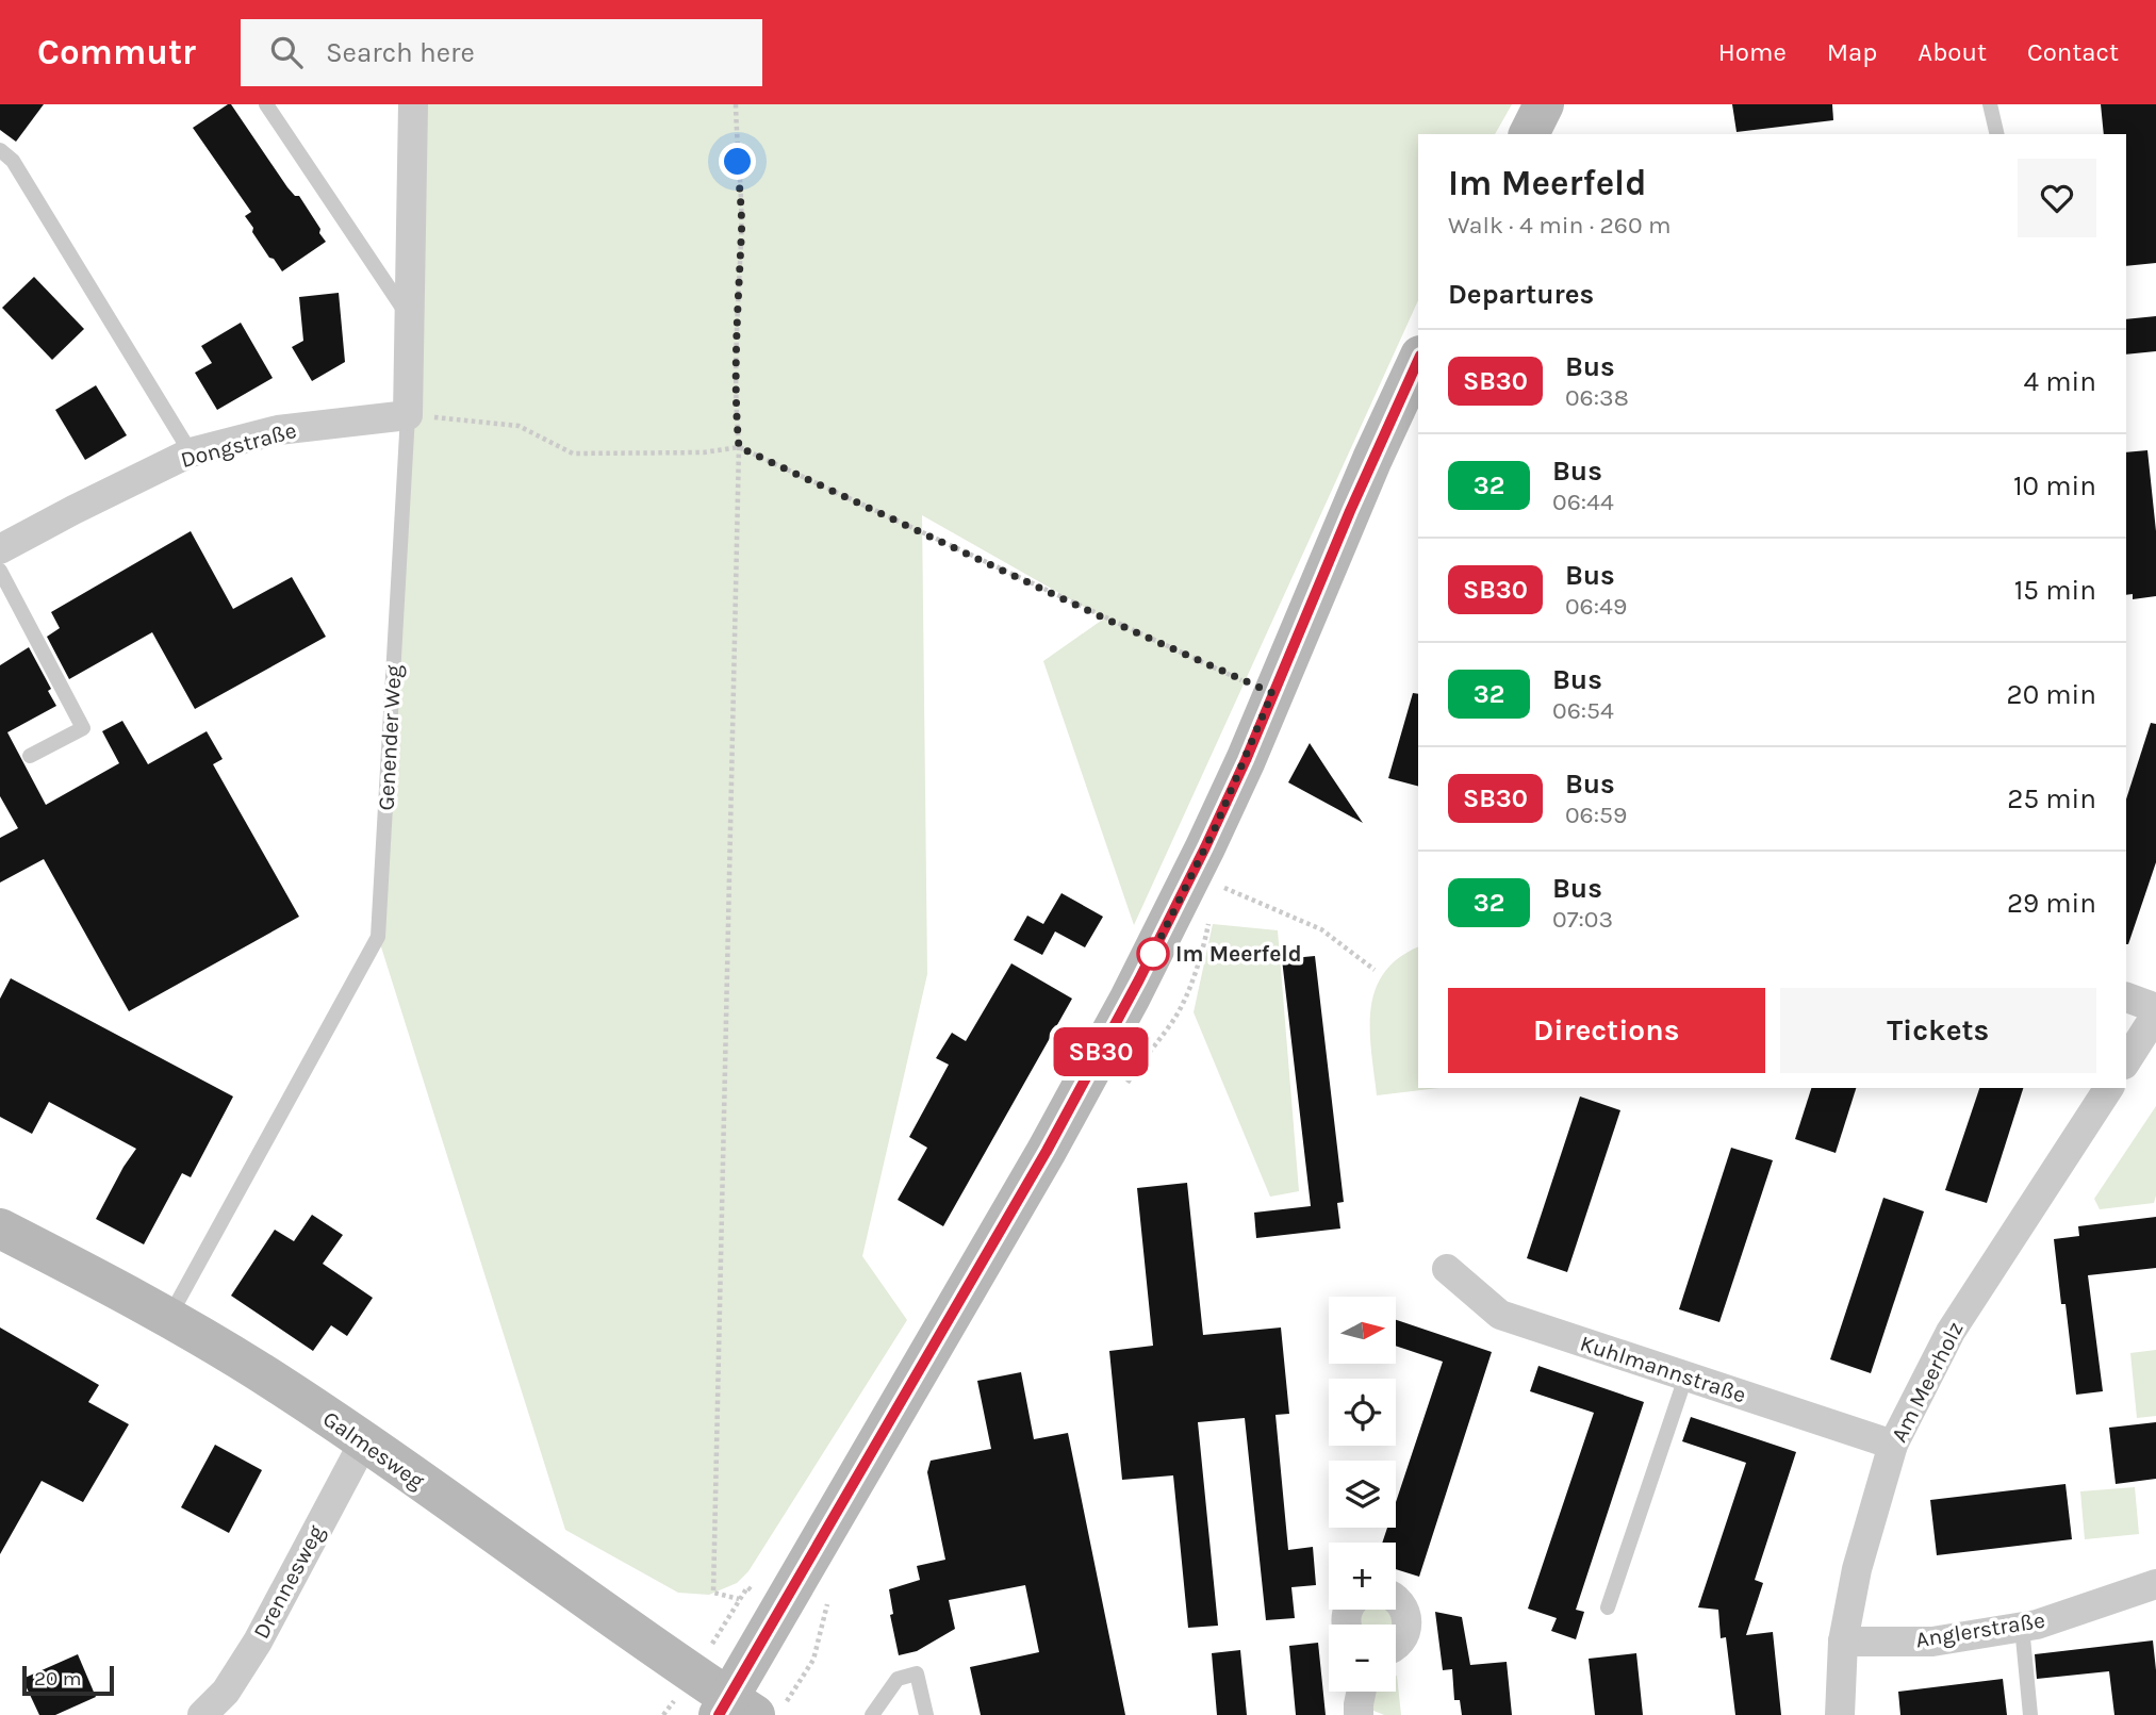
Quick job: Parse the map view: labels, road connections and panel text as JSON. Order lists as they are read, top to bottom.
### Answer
{
  "streets": {
    "main road": ["Galmesweg"],
    "street": [
      "Dongstraße",
      "Genender Weg",
      "Kuhlmannstraße",
      "Am Meerholz",
      "Drennesweg",
      "Anglerstraße"
    ]
  },
  "crossings": [
    ["Dongstraße", "Genender Weg"],
    ["Genender Weg", "Galmesweg"],
    ["Kuhlmannstraße", "Am Meerholz"],
    ["Am Meerholz", "Anglerstraße"],
    ["Galmesweg", "Drennesweg"]
  ],
  "places": ["Im Meerfeld"],
  "lines": ["bus line SB30"],
  "scale_bar": "20 m",
  "north": "right",
  "page": {
    "header": "Commutr",
    "search": "Search here",
    "nav": [
      "Home",
      "Map",
      "About",
      "Contact"
    ],
    "on_map": "SB30",
    "heading": [
      ["Im Meerfeld", "Walk · 4 min · 260 m"],
      "Departures"
    ],
    "list": [
      {
        "mark": "SB30",
        "name": "Bus",
        "note": "06:38",
        "value": "4 min"
      },
      {
        "mark": "32",
        "name": "Bus",
        "note": "06:44",
        "value": "10 min"
      },
      {
        "mark": "SB30",
        "name": "Bus",
        "note": "06:49",
        "value": "15 min"
      },
      {
        "mark": "32",
        "name": "Bus",
        "note": "06:54",
        "value": "20 min"
      },
      {
        "mark": "SB30",
        "name": "Bus",
        "note": "06:59",
        "value": "25 min"
      },
      {
        "mark": "32",
        "name": "Bus",
        "note": "07:03",
        "value": "29 min"
      }
    ],
    "buttons": ["Directions", "Tickets"],
    "map_buttons": ["+", "−"],
    "scale": "20 m"
  }
}
